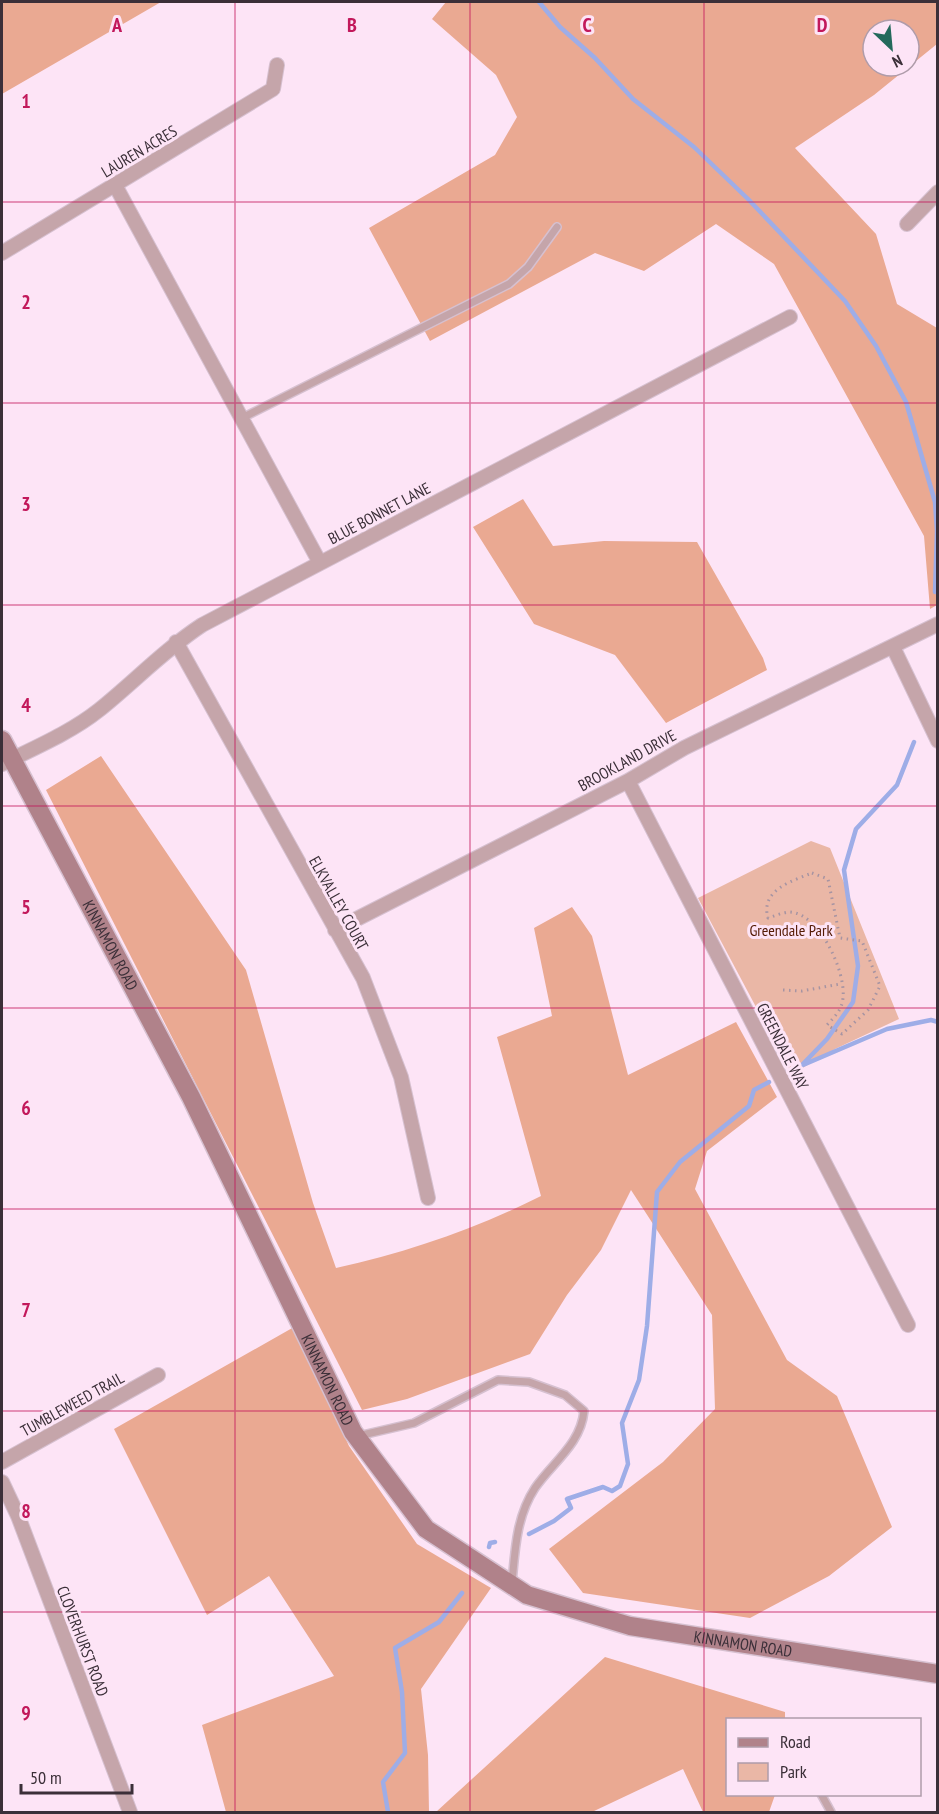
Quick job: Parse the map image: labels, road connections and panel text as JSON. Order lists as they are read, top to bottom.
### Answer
{
  "streets": {
    "main road": ["KINNAMON ROAD"],
    "street": [
      "LAUREN ACRES",
      "BLUE BONNET LANE",
      "BROOKLAND DRIVE",
      "ELKVALLEY COURT",
      "GREENDALE WAY",
      "TUMBLEWEED TRAIL",
      "CLOVERHURST ROAD"
    ]
  },
  "crossings": [
    ["BLUE BONNET LANE", "ELKVALLEY COURT"],
    ["BLUE BONNET LANE", "KINNAMON ROAD"],
    ["BROOKLAND DRIVE", "ELKVALLEY COURT"],
    ["BROOKLAND DRIVE", "GREENDALE WAY"]
  ],
  "parks": ["Greendale Park"],
  "legend": ["Road", "Park"],
  "scale_bar": "50 m",
  "north": "bottom right",
  "grid": {
    "columns": [
      "A",
      "B",
      "C",
      "D"
    ],
    "rows": [
      "1",
      "2",
      "3",
      "4",
      "5",
      "6",
      "7",
      "8",
      "9"
    ]
  }
}
